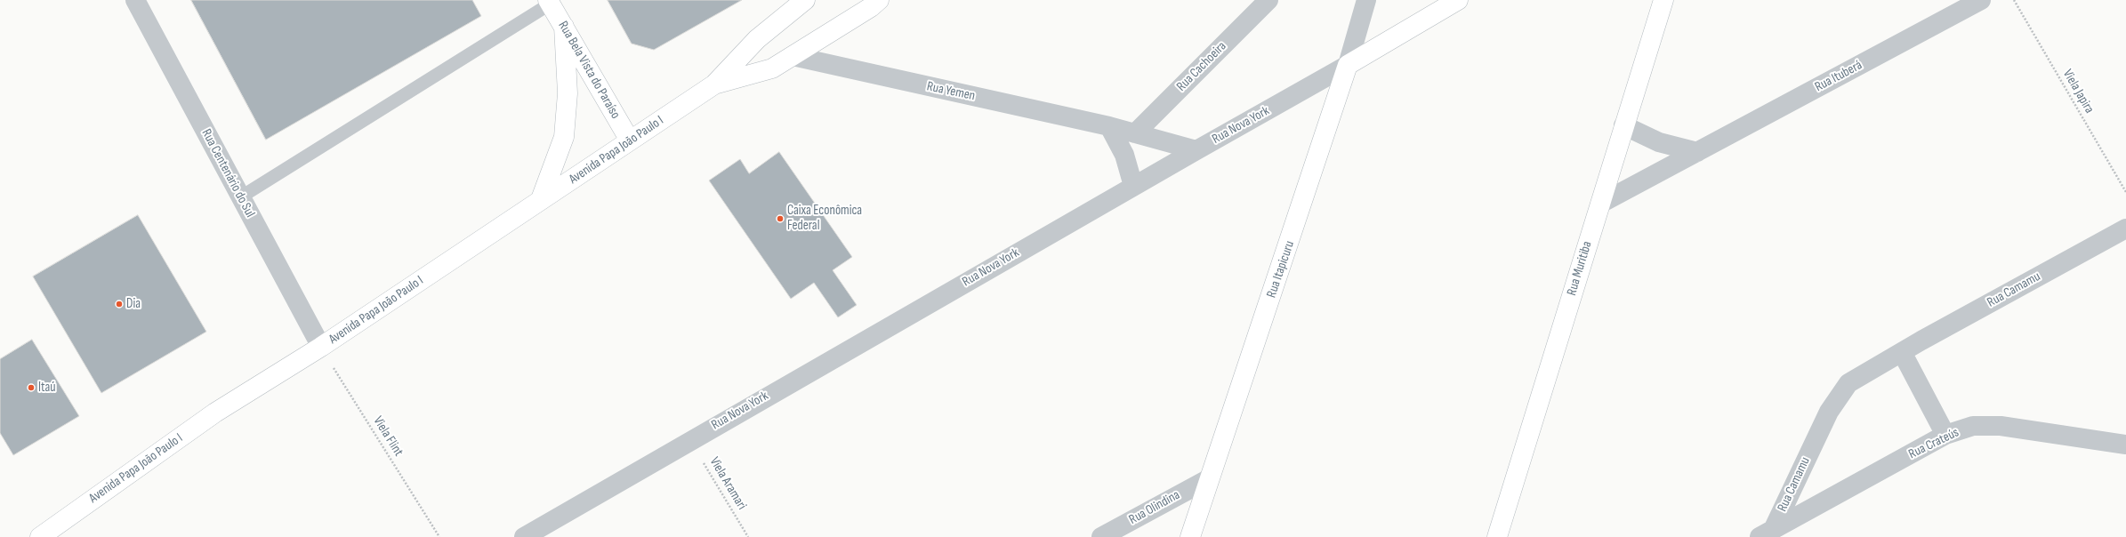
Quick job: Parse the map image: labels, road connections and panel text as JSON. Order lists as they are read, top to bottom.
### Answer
{
  "streets": {
    "main road": [
      "Rua Bela Vista do Paraíso",
      "Rua Nova York",
      "Avenida Papa João Paulo I",
      "Rua Muritiba",
      "Rua Itapicuru"
    ],
    "street": [
      "Rua Cachoeira",
      "Rua Ituberá",
      "Rua Yemen",
      "Rua Centenário do Sul",
      "Rua Camamu",
      "Rua Crateús",
      "Rua Olindina"
    ],
    "path": ["Viela Japira", "Viela Flint", "Viela Aramari"]
  },
  "crossings": [
    ["Rua Cachoeira", "Rua Yemen"],
    ["Rua Bela Vista do Paraíso", "Avenida Papa João Paulo I"],
    ["Rua Ituberá", "Rua Muritiba"],
    ["Rua Yemen", "Rua Nova York"],
    ["Rua Yemen", "Avenida Papa João Paulo I"],
    ["Rua Nova York", "Rua Itapicuru"],
    ["Rua Nova York", "Viela Aramari"],
    ["Avenida Papa João Paulo I", "Rua Centenário do Sul"],
    ["Avenida Papa João Paulo I", "Viela Flint"],
    ["Rua Centenário do Sul", "Viela Flint"],
    ["Rua Itapicuru", "Rua Olindina"],
    ["Rua Camamu", "Rua Crateús"]
  ],
  "places": ["Caixa Econômica Federal", "Dia", "Itaú"]
}
